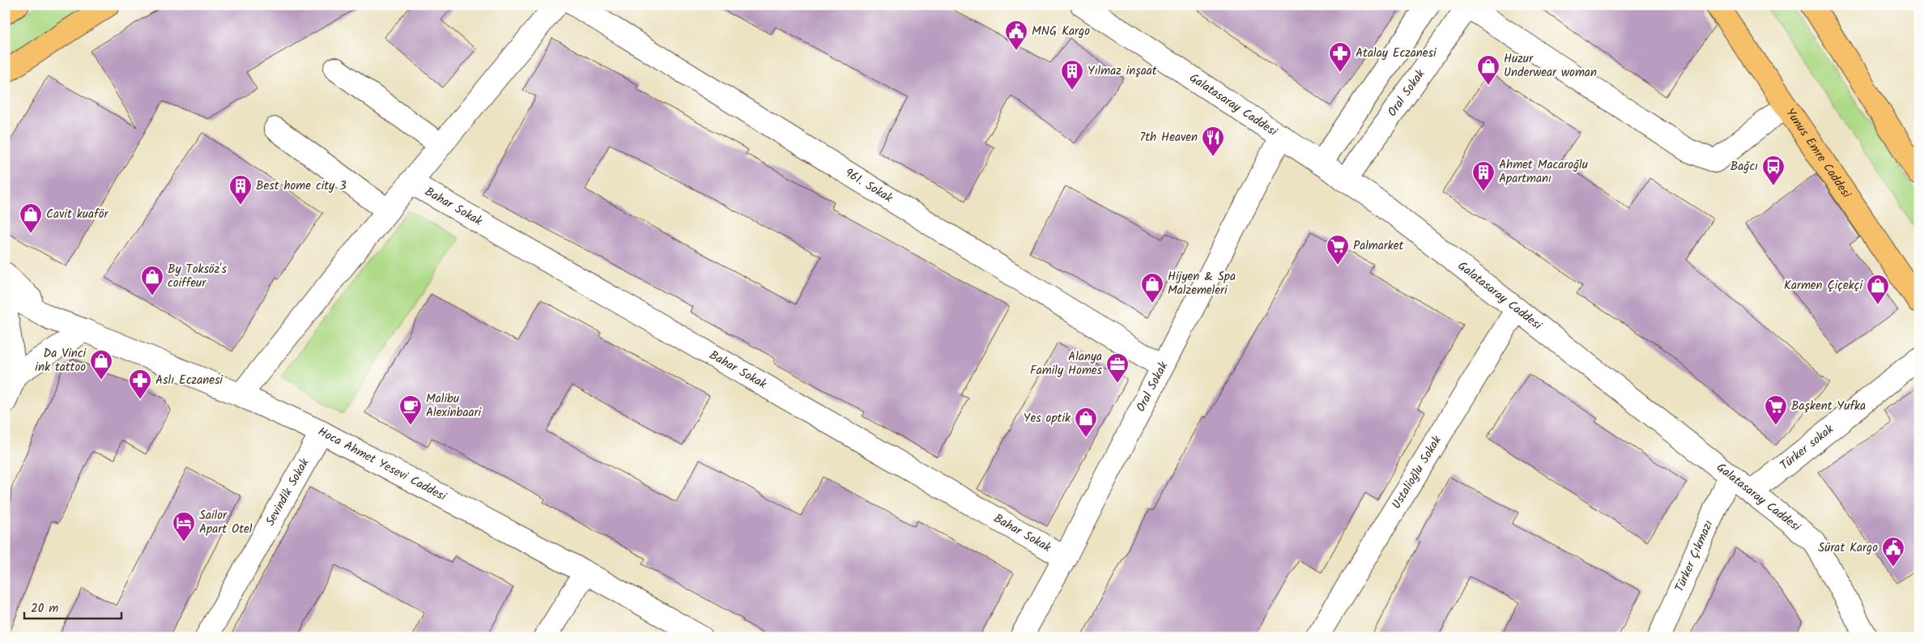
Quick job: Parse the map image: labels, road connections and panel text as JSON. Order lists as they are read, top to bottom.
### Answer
{
  "streets": {
    "main road": ["Yunus Emre Caddesi"],
    "street": [
      "Oral Sokak",
      "Galatasaray Caddesi",
      "961. Sokak",
      "Bahar Sokak",
      "Türker sokak",
      "Hoca Ahmet Yesevi Caddesi",
      "Ustalioğlu Sokak",
      "Sevindik Sokak",
      "Türker Çıkmazı"
    ]
  },
  "crossings": [
    ["Oral Sokak", "Galatasaray Caddesi"],
    ["Oral Sokak", "961. Sokak"],
    ["Oral Sokak", "Bahar Sokak"],
    ["Galatasaray Caddesi", "Türker sokak"],
    ["Galatasaray Caddesi", "Ustalioğlu Sokak"],
    ["Galatasaray Caddesi", "Türker Çıkmazı"],
    ["Hoca Ahmet Yesevi Caddesi", "Sevindik Sokak"]
  ],
  "places": {
    "public building": ["MNG Kargo", "Sürat Kargo"],
    "pharmacy": ["Atalay Eczanesi", "Aslı Eczanesi"],
    "shop": [
      "Huzur Underwear woman",
      "Cavit kuaför",
      "By Toksöz's coiffeur",
      "Hijyen & Spa Malzemeleri",
      "Karmen Çiçekçi",
      "Da Vinci ink tattoo",
      "Yes optik"
    ],
    "building": ["Yılmaz inşaat", "Ahmet Macaroğlu Apartmanı", "Best home city 3"],
    "restaurant": ["7th Heaven"],
    "bus stop": ["Bağcı"],
    "supermarket": ["Palmarket", "Başkent Yufka"],
    "office": ["Alanya Family Homes"],
    "cafe": ["Malibu Alexinbaari"],
    "hotel": ["Sailor Apart Otel"]
  },
  "scale_bar": "20 m"
}
